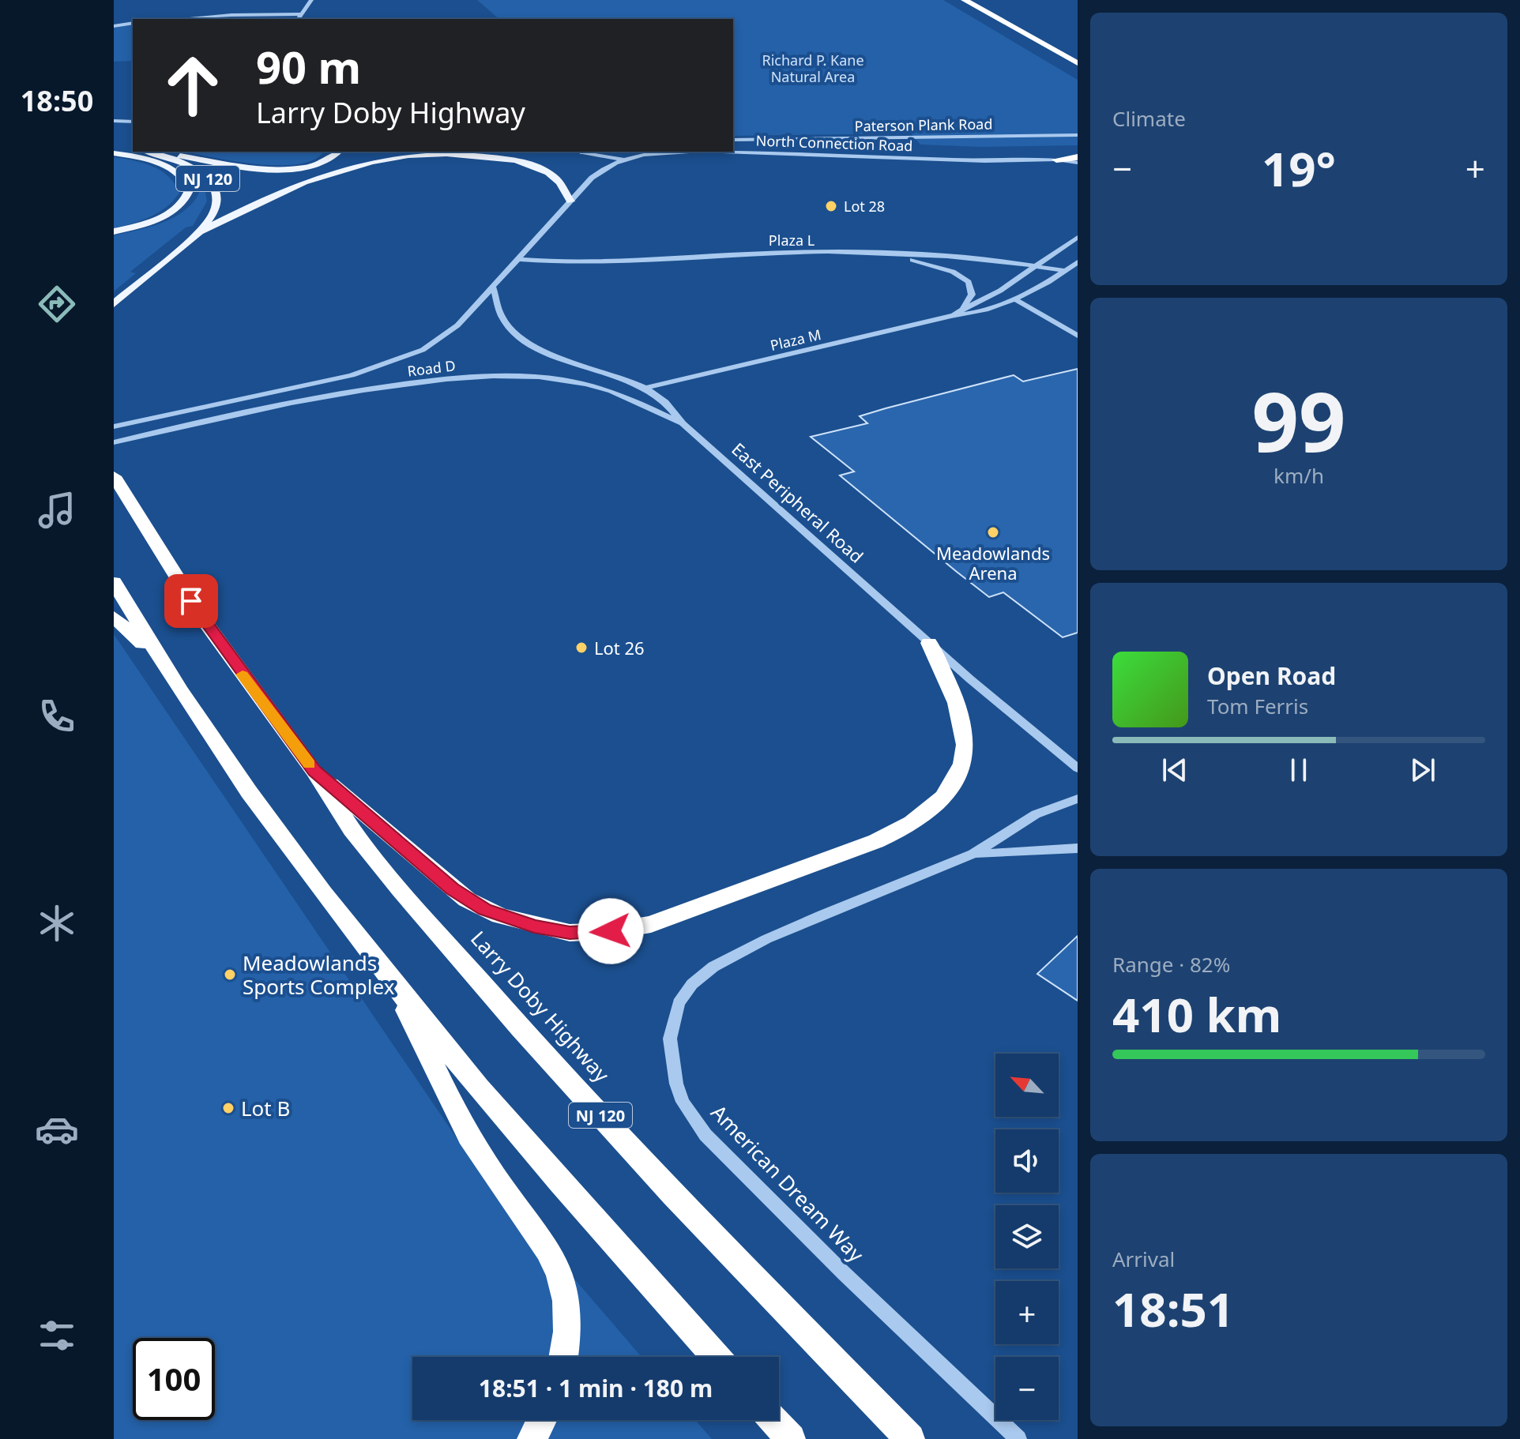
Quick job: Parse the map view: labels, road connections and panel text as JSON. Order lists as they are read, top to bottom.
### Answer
{
  "streets": {
    "highway": ["NJ 120", "Larry Doby Highway"],
    "street": [
      "Paterson Plank Road",
      "North Connection Road",
      "Plaza L",
      "Plaza M",
      "Road D",
      "East Peripheral Road",
      "American Dream Way"
    ]
  },
  "crossings": [
    ["North Connection Road", "Plaza L"],
    ["North Connection Road", "Road D"],
    ["North Connection Road", "East Peripheral Road"],
    ["Plaza L", "Plaza M"],
    ["Plaza M", "East Peripheral Road"],
    ["Road D", "East Peripheral Road"]
  ],
  "parks": ["Richard P. Kane Natural Area"],
  "places": [
    "Lot 28",
    "Meadowlands Arena",
    "Lot 26",
    "Meadowlands Sports Complex",
    "Lot B"
  ],
  "north": "top left",
  "page": {
    "tabs": "18:50",
    "tile": [
      "Climate",
      ["99", "km/h"],
      ["Range · 82%", "410 km"],
      ["Arrival", "18:51"]
    ],
    "turn": ["90 m", "Larry Doby Highway"],
    "heat": ["−", "19°", "+"],
    "song": ["Open Road", "Tom Ferris"],
    "map_buttons": ["+", "−"],
    "limit": "100",
    "trip": "18:51 · 1 min · 180 m"
  }
}
